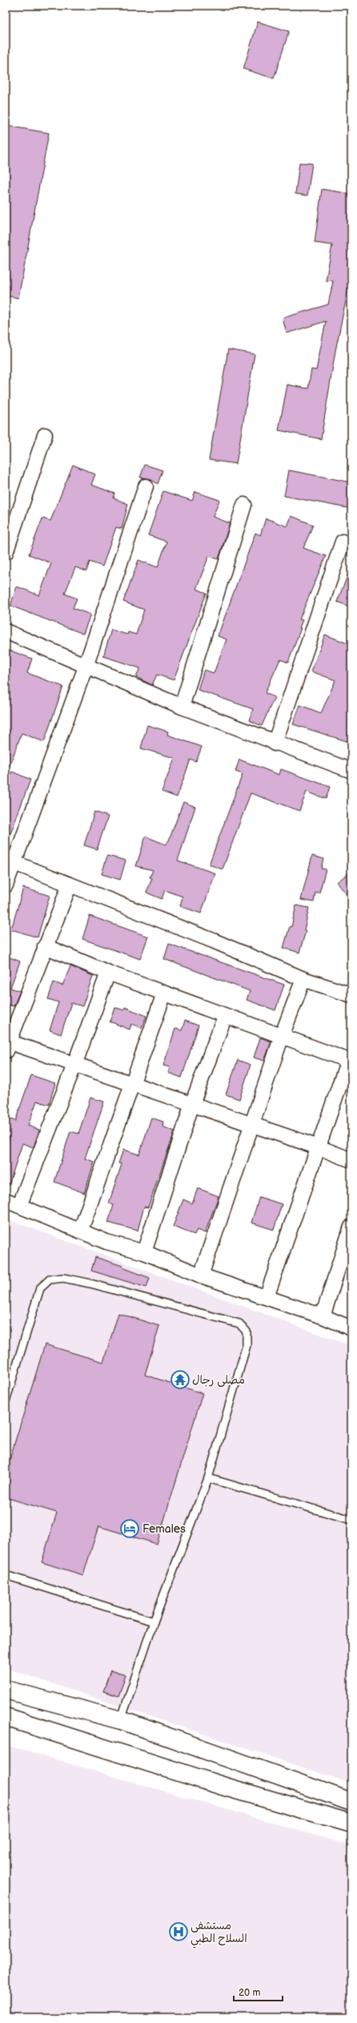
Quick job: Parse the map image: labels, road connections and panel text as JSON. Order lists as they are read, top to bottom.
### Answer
{
  "places": {
    "temple": ["مصلى رجال"],
    "hotel": ["Females"],
    "hospital": ["مستشفى السلاح الطبي"]
  },
  "scale_bar": "20 m"
}
